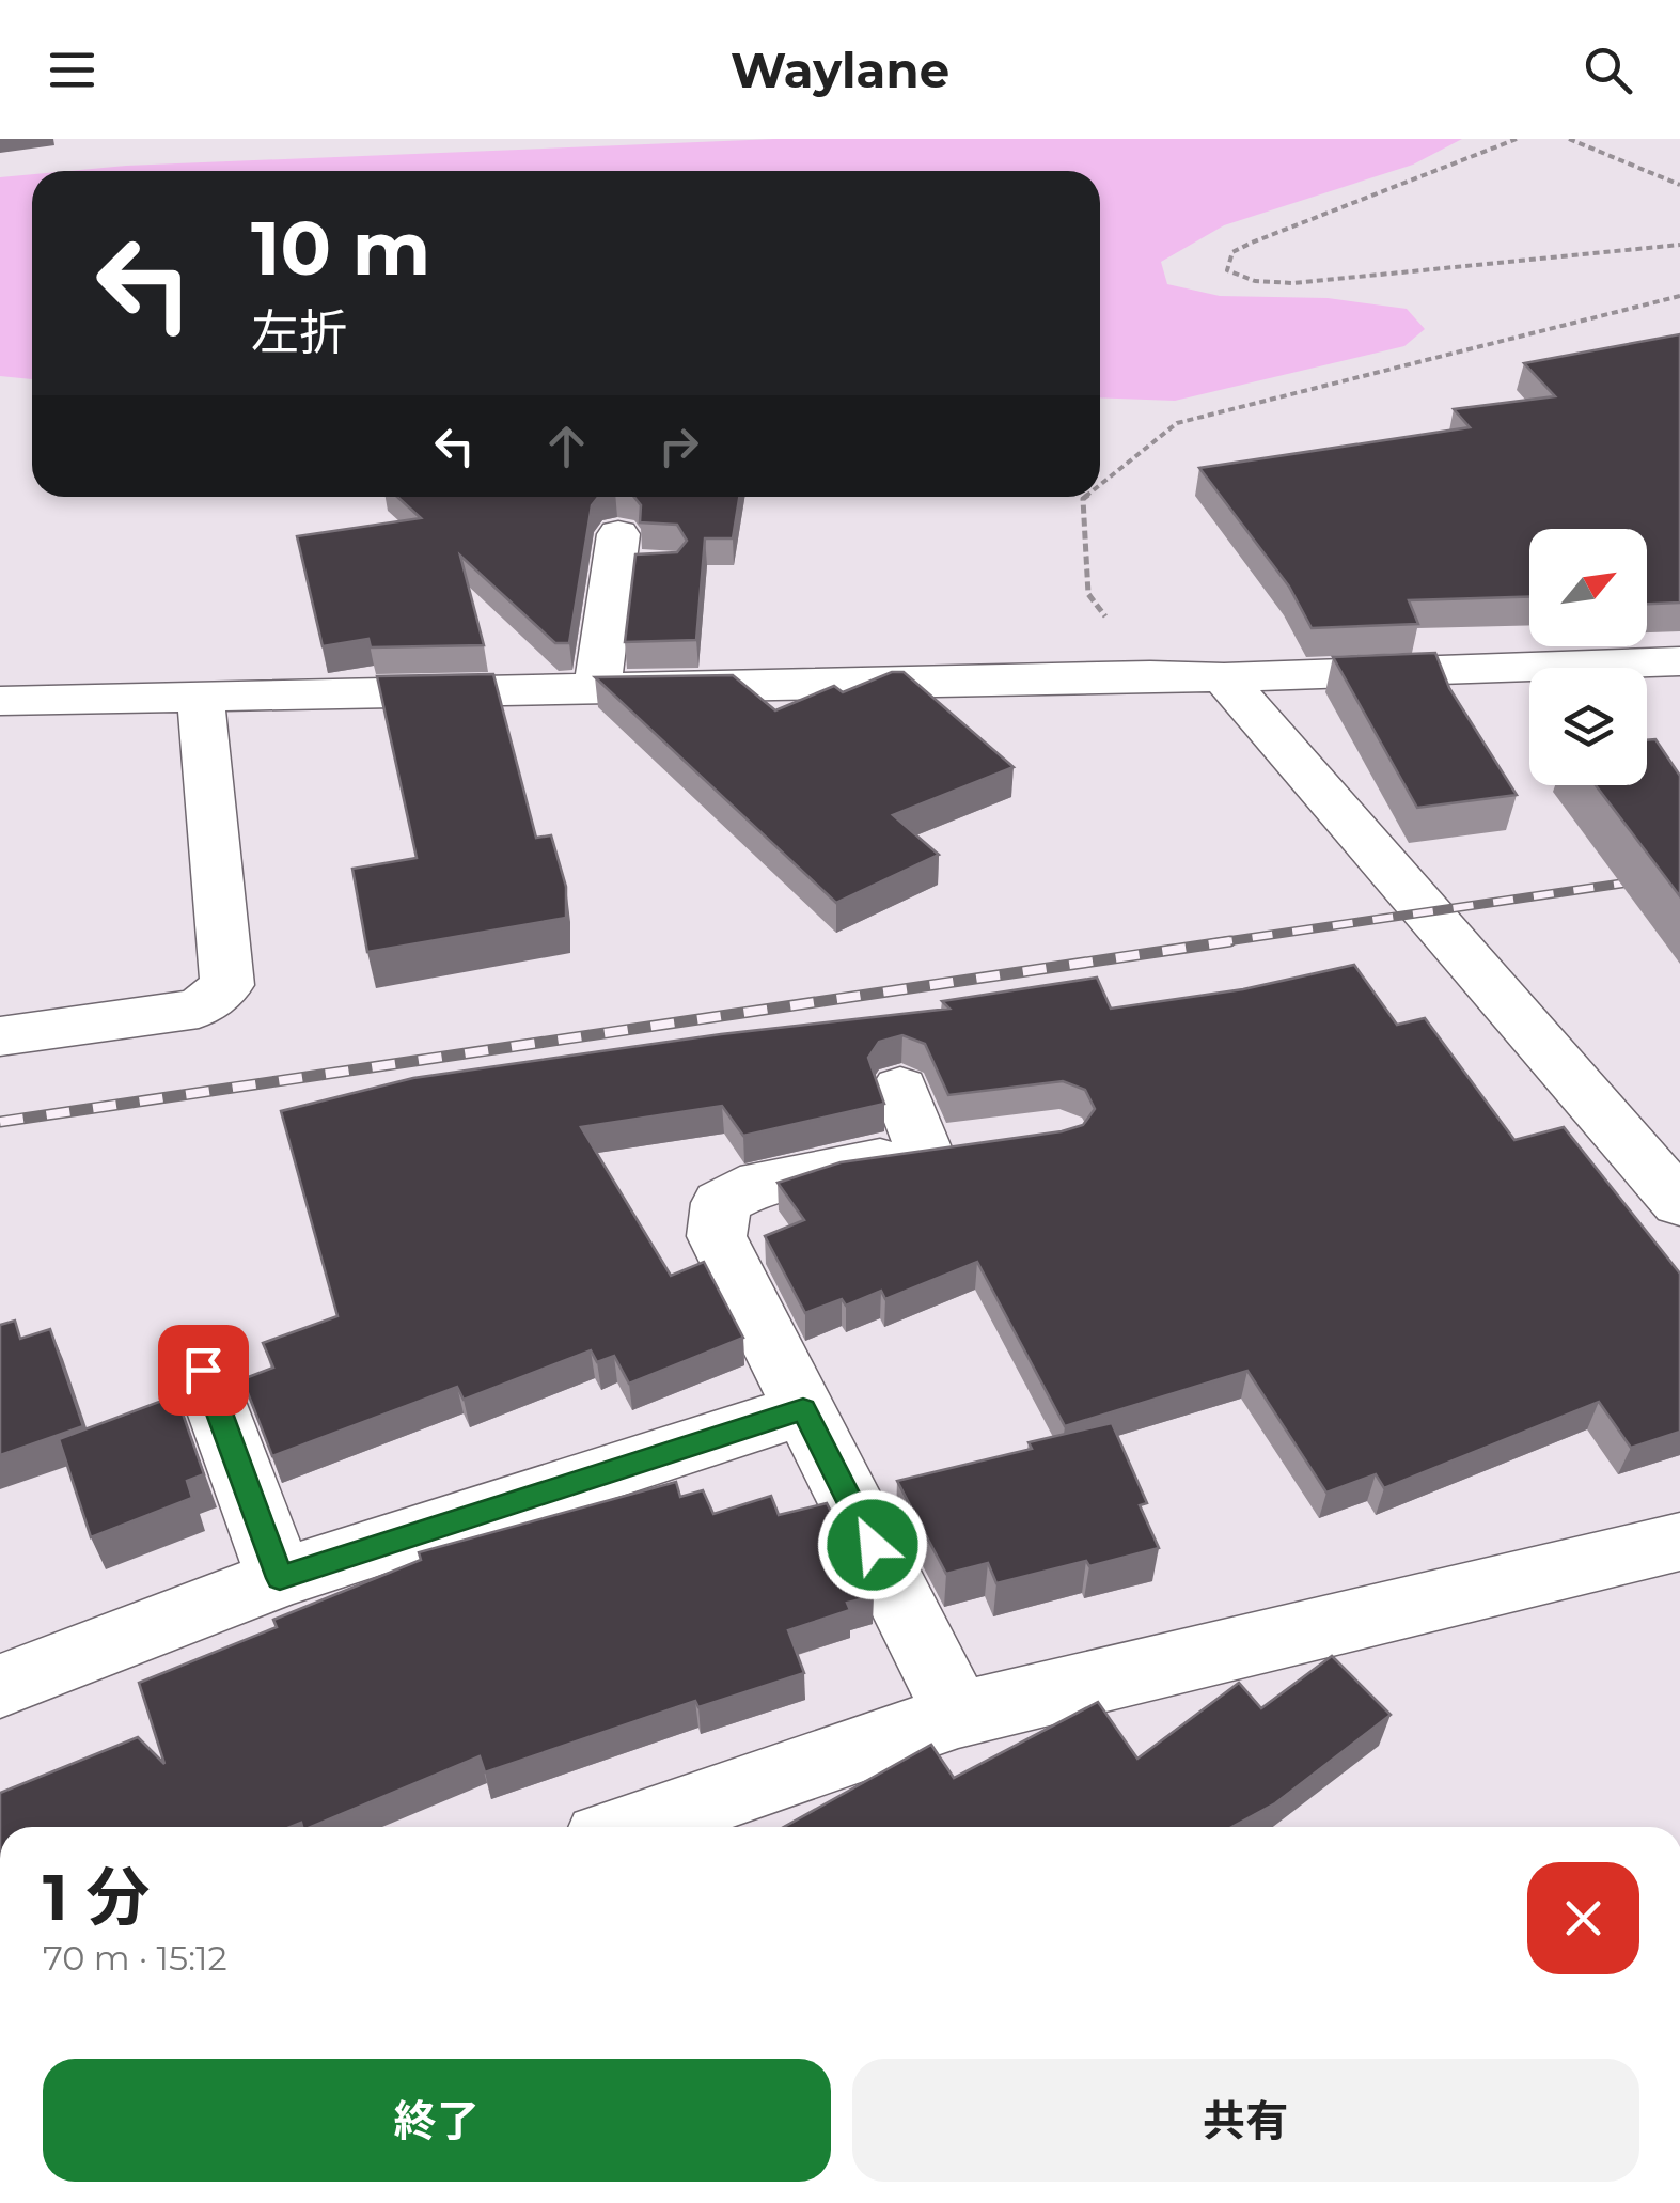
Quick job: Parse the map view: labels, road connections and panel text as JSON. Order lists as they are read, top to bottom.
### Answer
{
  "north": "top right",
  "page": {
    "header": "Waylane",
    "turn": ["10 m", "左折"],
    "heading": ["1 分", "70 m · 15:12"],
    "buttons": ["終了", "共有"]
  }
}
